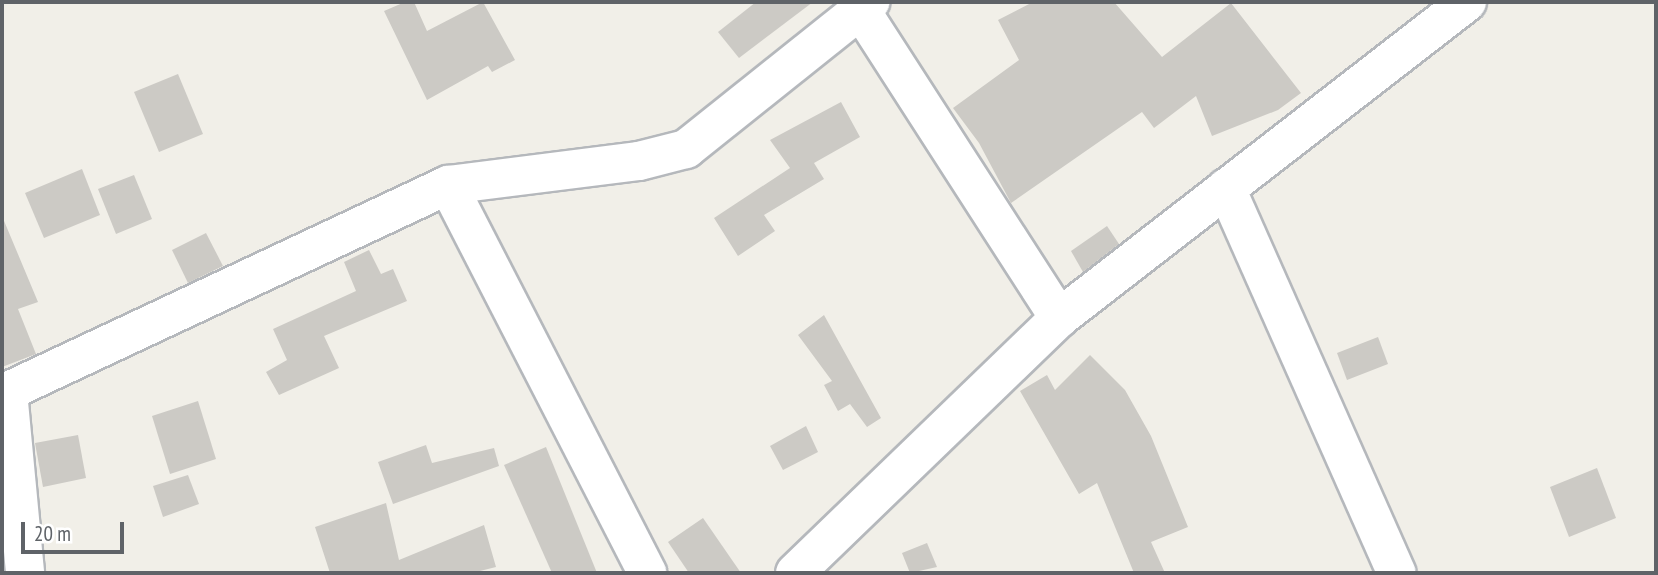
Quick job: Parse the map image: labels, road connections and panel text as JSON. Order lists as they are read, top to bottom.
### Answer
{
  "scale_bar": "20 m"
}
